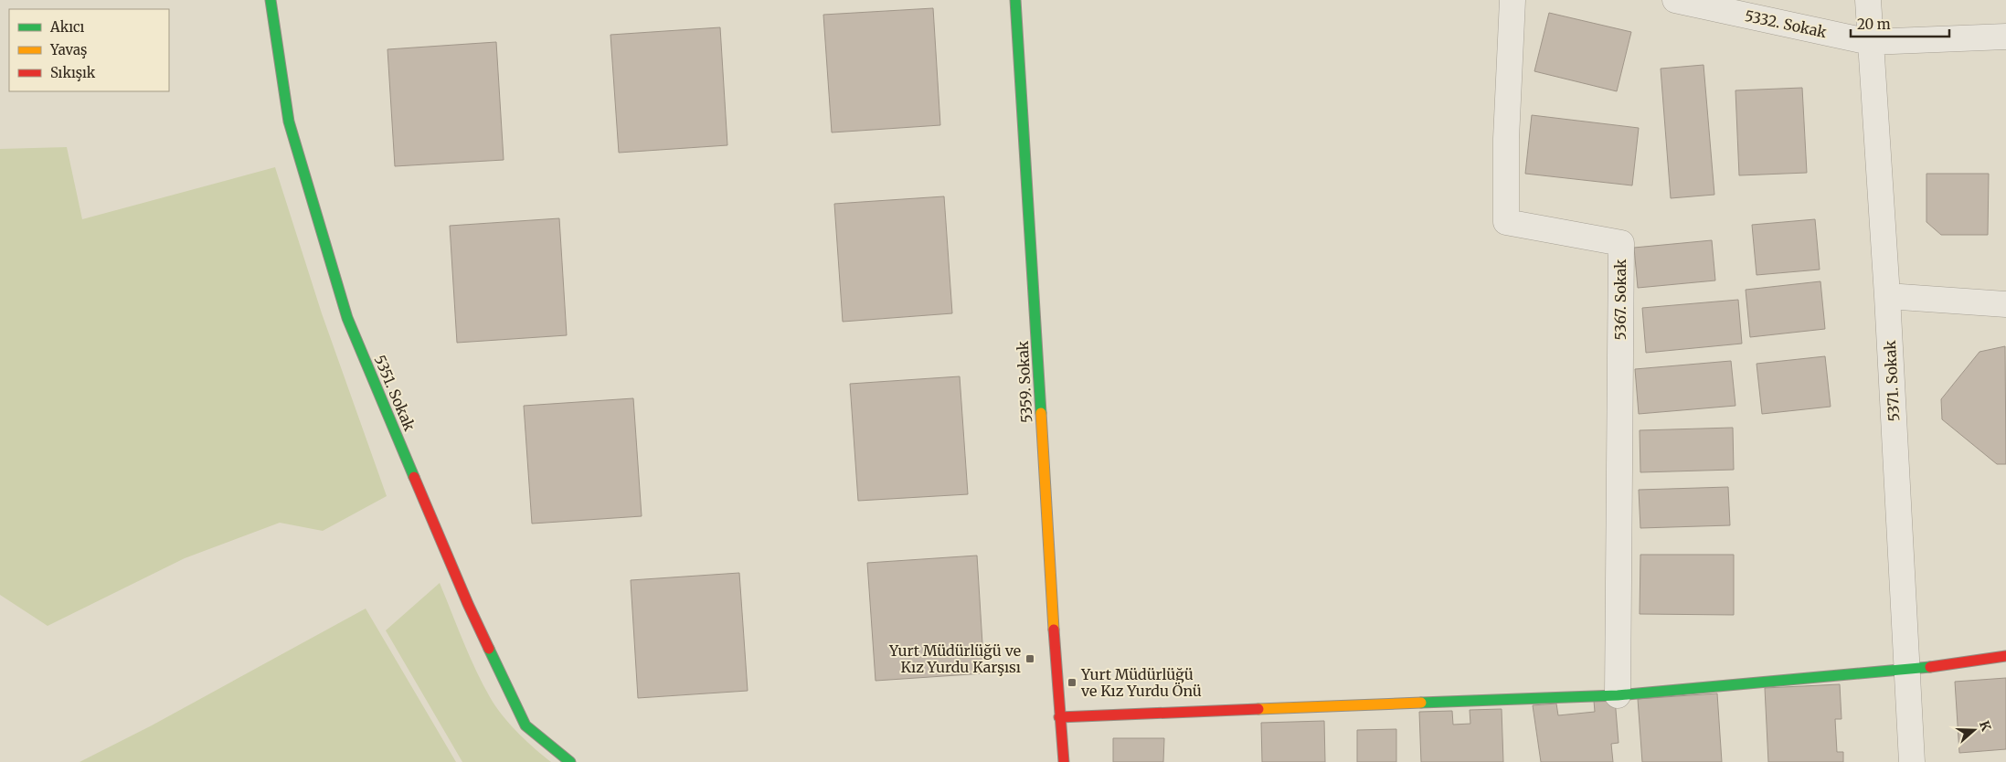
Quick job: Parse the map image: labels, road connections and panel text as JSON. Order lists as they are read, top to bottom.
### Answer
{
  "streets": {
    "street": [
      "5332. Sokak",
      "5367. Sokak",
      "5371. Sokak",
      "5359. Sokak",
      "5351. Sokak"
    ]
  },
  "crossings": [
    ["5332. Sokak", "5371. Sokak"]
  ],
  "places": {
    "transit": ["Yurt Müdürlüğü ve Kız Yurdu Karşısı", "Yurt Müdürlüğü ve Kız Yurdu Önü"]
  },
  "legend": ["Akıcı", "Yavaş", "Sıkışık"],
  "scale_bar": "20 m",
  "north": "right"
}
